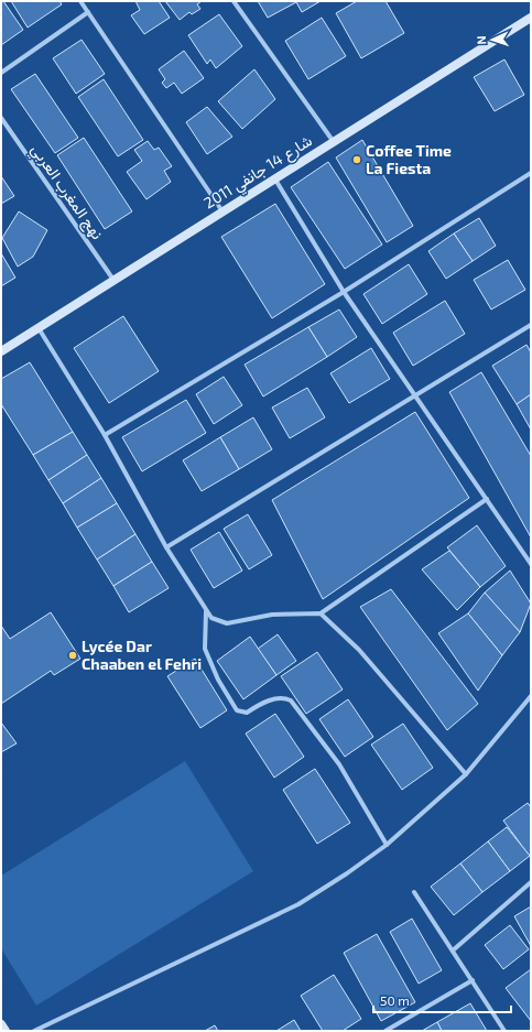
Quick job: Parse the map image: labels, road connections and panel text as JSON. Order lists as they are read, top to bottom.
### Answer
{
  "streets": {
    "street": ["شارع 14 جانفي 2011", "نهج المغرب العربي"]
  },
  "crossings": [
    ["شارع 14 جانفي 2011", "نهج المغرب العربي"]
  ],
  "places": ["Coffee Time La Fiesta", "Lycée Dar Chaaben el Fehri"],
  "scale_bar": "50 m",
  "north": "left"
}
